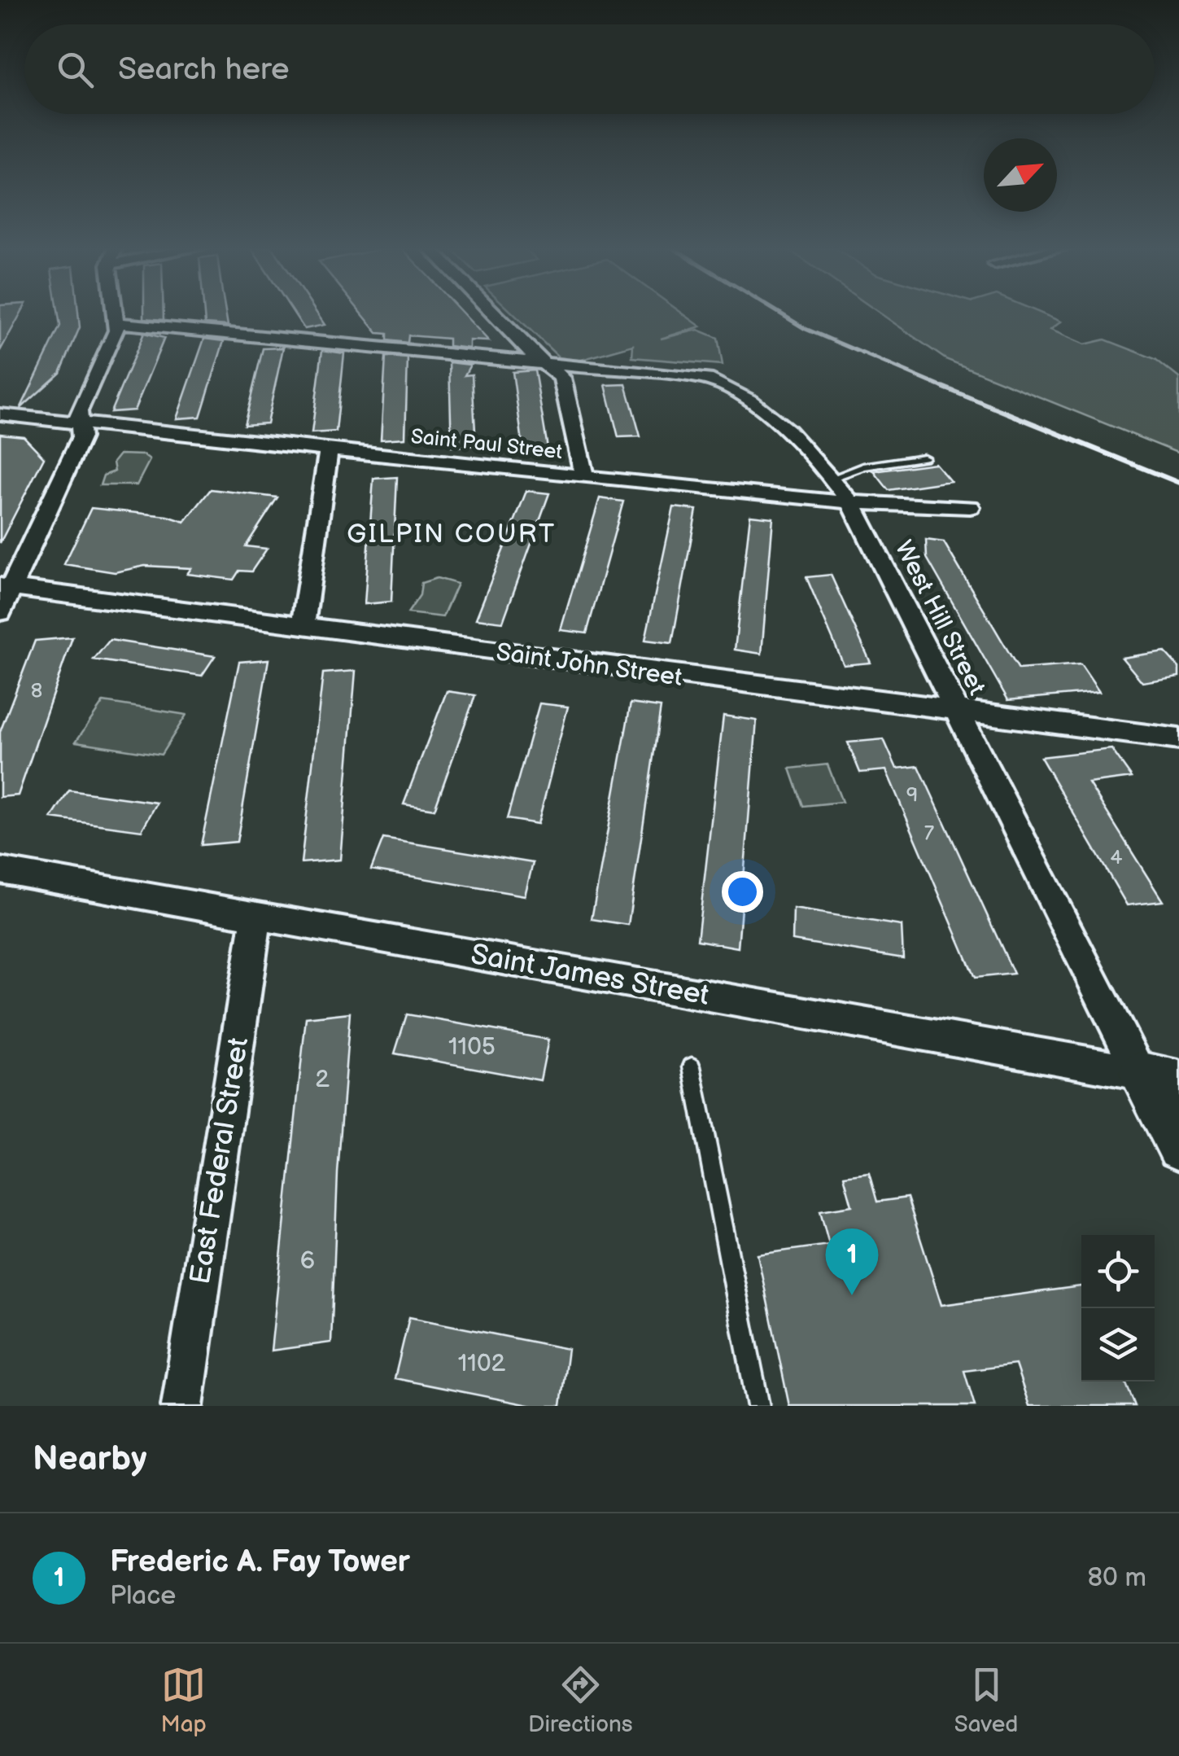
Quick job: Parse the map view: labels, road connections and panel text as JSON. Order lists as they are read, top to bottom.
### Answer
{
  "streets": {
    "street": [
      "Saint Paul Street",
      "West Hill Street",
      "Saint John Street",
      "Saint James Street",
      "East Federal Street"
    ]
  },
  "crossings": [
    ["Saint Paul Street", "West Hill Street"],
    ["West Hill Street", "Saint John Street"],
    ["West Hill Street", "Saint James Street"],
    ["Saint James Street", "East Federal Street"]
  ],
  "districts": ["GILPIN COURT"],
  "house_numbers": [
    "8",
    "9",
    "7",
    "4",
    "1105",
    "2",
    "6",
    "1102"
  ],
  "north": "top right",
  "page": {
    "search": "Search here",
    "pins": "1",
    "heading": "Nearby",
    "list": [
      {
        "mark": "1",
        "name": "Frederic A. Fay Tower",
        "note": "Place",
        "value": "80 m"
      }
    ],
    "nav": ["Map", "Directions", "Saved"]
  }
}
